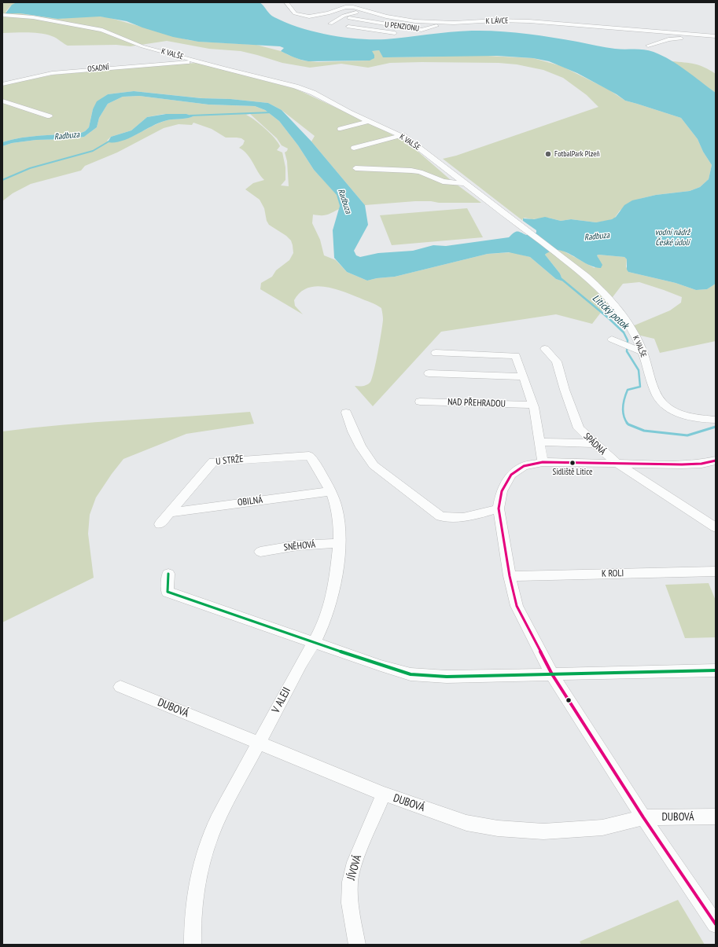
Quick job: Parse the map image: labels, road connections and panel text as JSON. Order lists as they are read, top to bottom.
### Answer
{
  "streets": {
    "street": [
      "K LÁVCE",
      "U PENZIONU",
      "K VALŠE",
      "OSADNÍ",
      "NAD PŘEHRADOU",
      "SPÁDNÁ",
      "U STRŽE",
      "OBILNÁ",
      "SNĚHOVÁ",
      "K ROLI",
      "V ALEJI",
      "DUBOVÁ",
      "JÍVOVÁ"
    ]
  },
  "crossings": [
    ["K LÁVCE", "U PENZIONU"],
    ["K VALŠE", "OSADNÍ"],
    ["U STRŽE", "OBILNÁ"],
    ["U STRŽE", "V ALEJI"],
    ["OBILNÁ", "V ALEJI"],
    ["SNĚHOVÁ", "V ALEJI"],
    ["V ALEJI", "DUBOVÁ"],
    ["DUBOVÁ", "JÍVOVÁ"]
  ],
  "water": ["Radbuza", "vodní nádrž České údolí", "Litický potok"],
  "places": ["FotbalPark Plzeň", "Sídliště Litice"]
}
